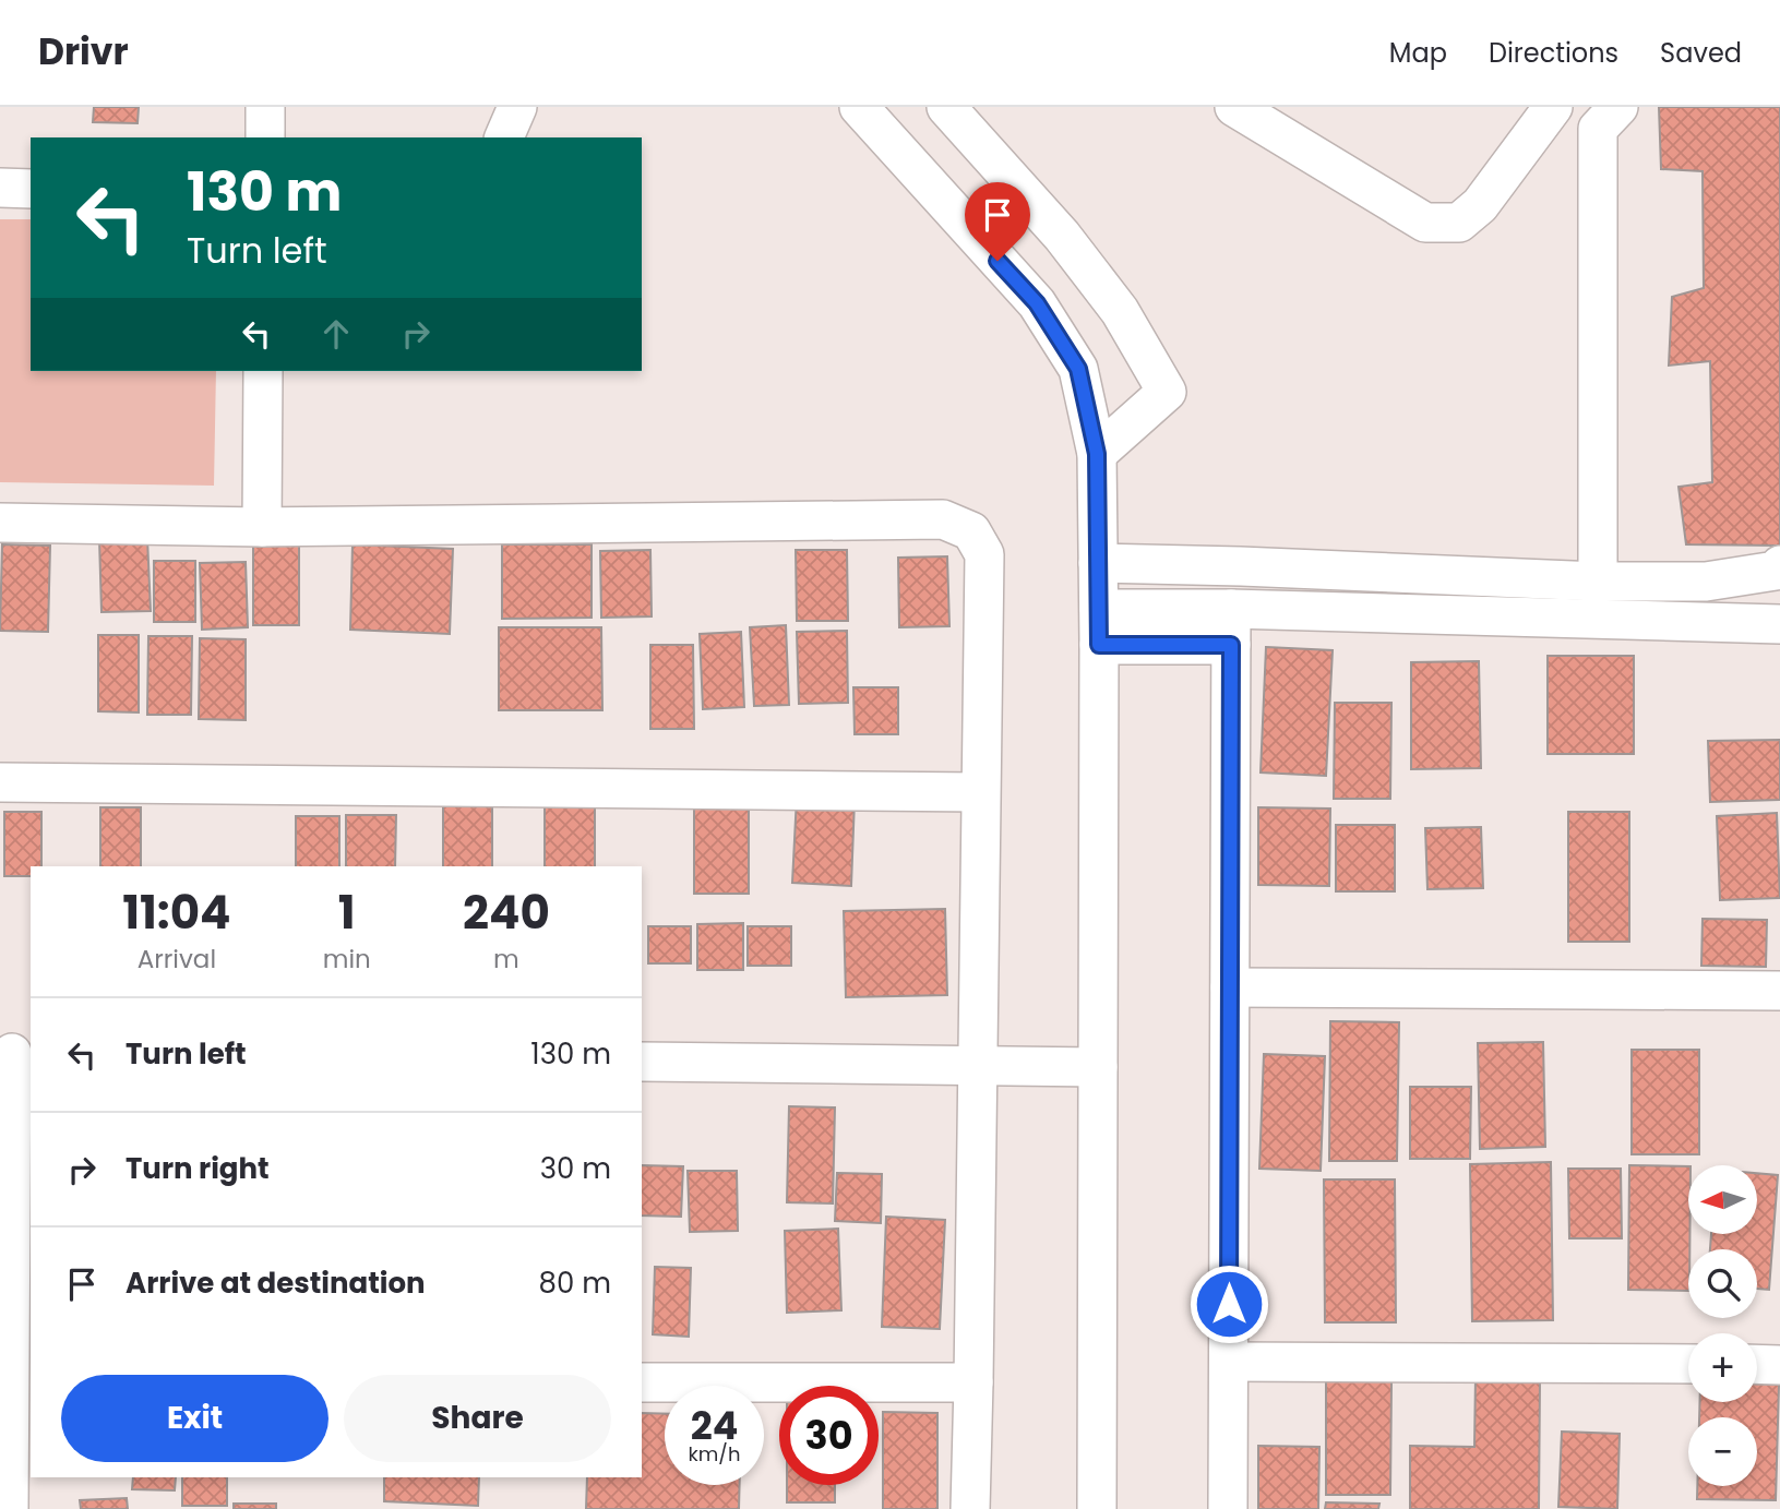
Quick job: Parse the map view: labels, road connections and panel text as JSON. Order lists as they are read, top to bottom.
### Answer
{
  "north": "left",
  "page": {
    "header": "Drivr",
    "nav": ["Map", "Directions", "Saved"],
    "turn": ["130 m", "Turn left"],
    "eta": [
      "11:04",
      "Arrival",
      "1",
      "min",
      "240",
      "m"
    ],
    "list": [
      {
        "name": "Turn left",
        "value": "130 m"
      },
      {
        "name": "Turn right",
        "value": "30 m"
      },
      {
        "name": "Arrive at destination",
        "value": "80 m"
      }
    ],
    "map_buttons": ["+", "−"],
    "buttons": ["Exit", "Share"],
    "speed": "24 km/h",
    "limit": "30"
  }
}
